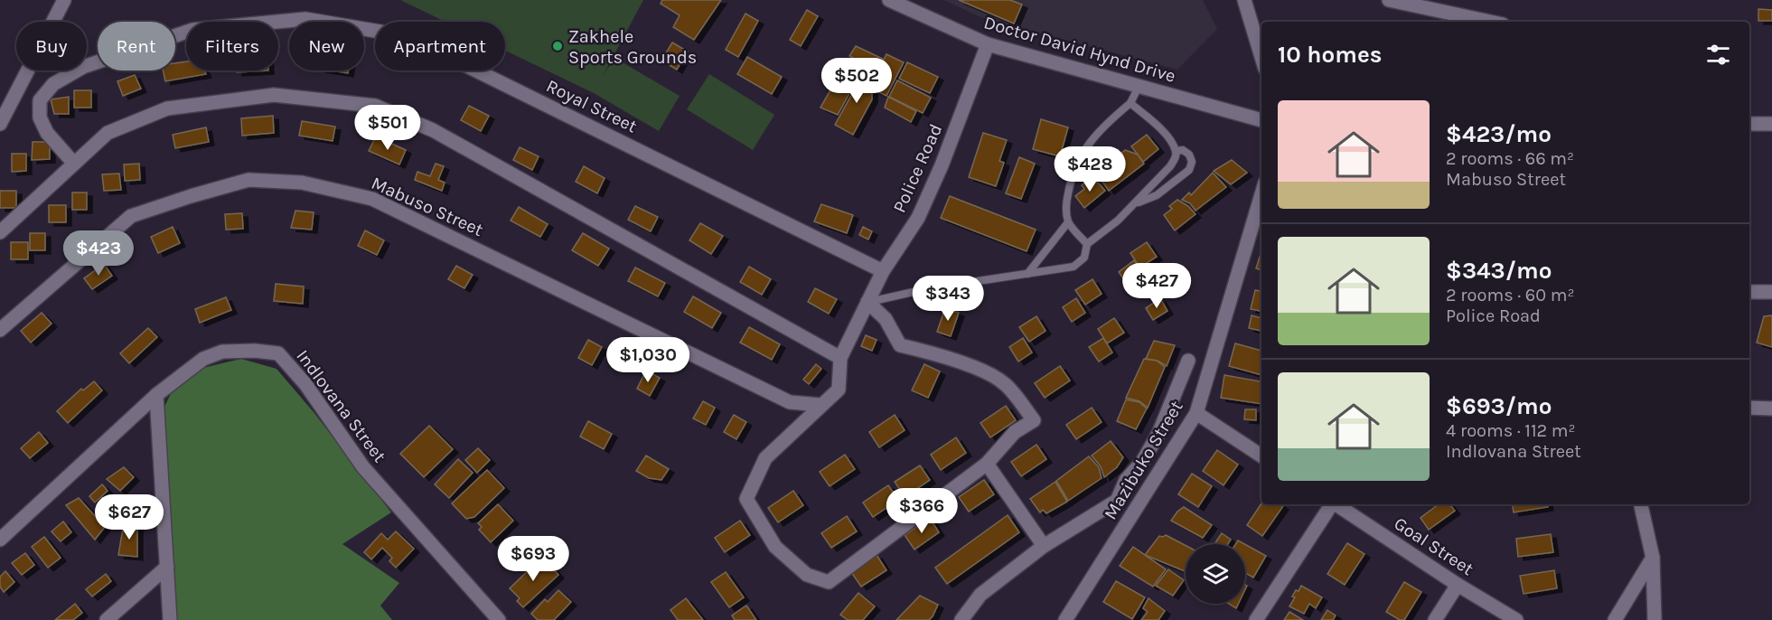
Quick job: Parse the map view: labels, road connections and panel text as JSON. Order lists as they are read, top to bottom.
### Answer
{
  "streets": {
    "street": [
      "Doctor David Hynd Drive",
      "Royal Street",
      "Police Road",
      "Mabuso Street",
      "Indlovana Street",
      "Mazibuko Street",
      "Goal Street"
    ]
  },
  "crossings": [
    ["Doctor David Hynd Drive", "Police Road"],
    ["Royal Street", "Police Road"],
    ["Police Road", "Mabuso Street"]
  ],
  "places": ["Zakhele Sports Grounds"],
  "page": {
    "chip": [
      "Buy",
      "Rent",
      "Filters",
      "New",
      "Apartment"
    ],
    "heading": "10 homes",
    "price": [
      "$502",
      "$501",
      "$428",
      "$423",
      "$427",
      "$343",
      "$1,030",
      "$366",
      "$627",
      "$693"
    ],
    "list": [
      {
        "name": "$423/mo",
        "note": "2 rooms · 66 m² · Mabuso Street"
      },
      {
        "name": "$343/mo",
        "note": "2 rooms · 60 m² · Police Road"
      },
      {
        "name": "$693/mo",
        "note": "4 rooms · 112 m² · Indlovana Street"
      }
    ]
  }
}
